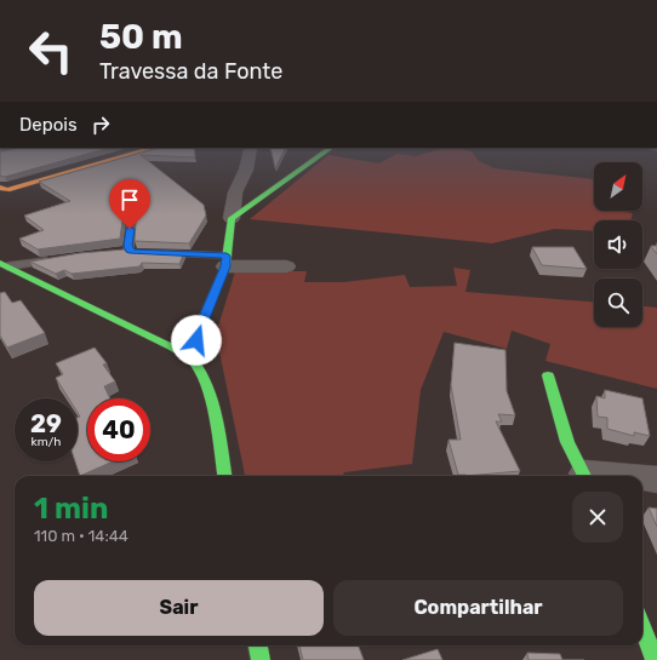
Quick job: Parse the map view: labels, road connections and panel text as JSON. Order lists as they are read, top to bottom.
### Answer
{
  "north": "top right",
  "page": {
    "turn": ["50 m", "Travessa da Fonte"],
    "then": "Depois",
    "speed": "29 km/h",
    "limit": "40",
    "heading": ["1 min", "110 m · 14:44"],
    "buttons": ["Sair", "Compartilhar"]
  }
}
